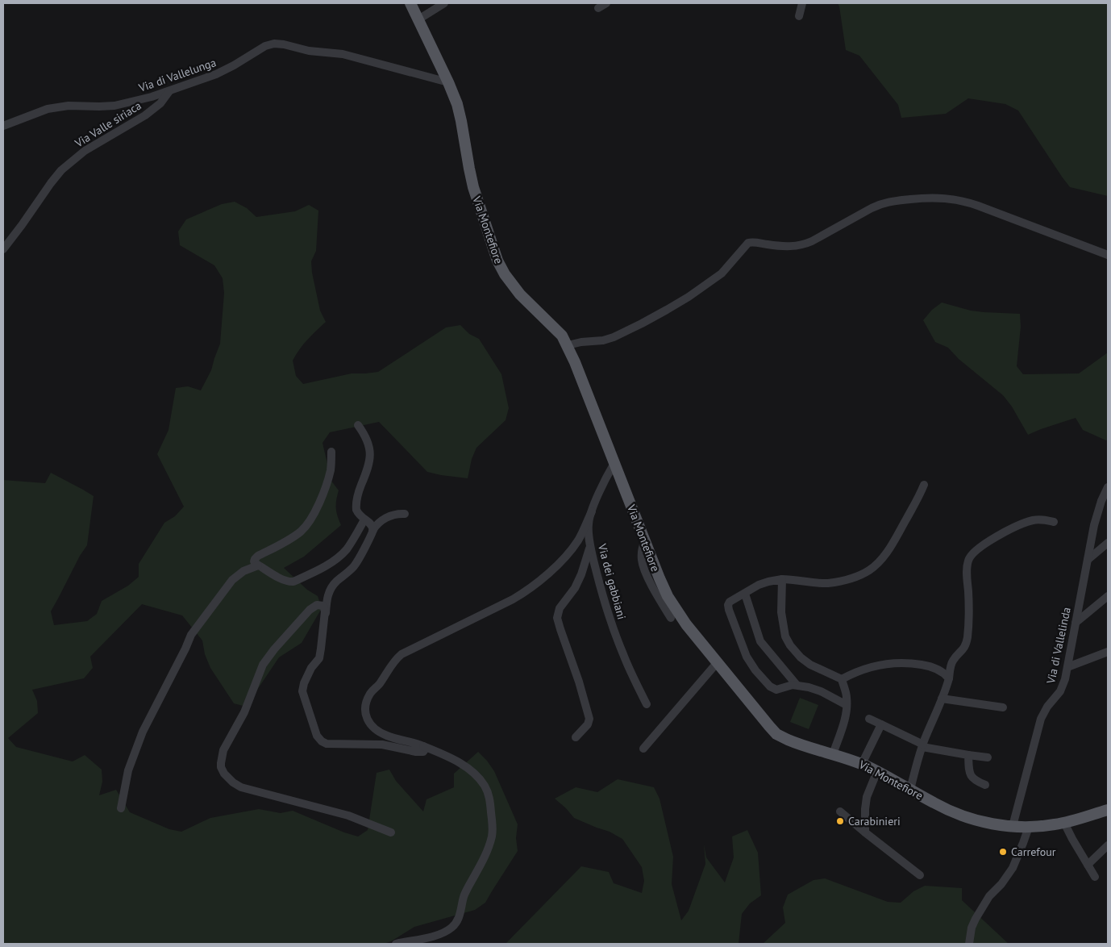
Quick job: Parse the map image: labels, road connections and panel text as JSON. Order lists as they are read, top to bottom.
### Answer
{
  "streets": {
    "main road": ["Via Montefiore"],
    "street": [
      "Via di Vallelunga",
      "Via Valle siriaca",
      "Via dei gabbiani",
      "Via di Vallelinda"
    ]
  },
  "crossings": [
    ["Via di Vallelunga", "Via Valle siriaca"],
    ["Via di Vallelunga", "Via Montefiore"],
    ["Via Montefiore", "Via dei gabbiani"],
    ["Via Montefiore", "Via di Vallelinda"]
  ],
  "places": ["Carabinieri", "Carrefour"]
}
